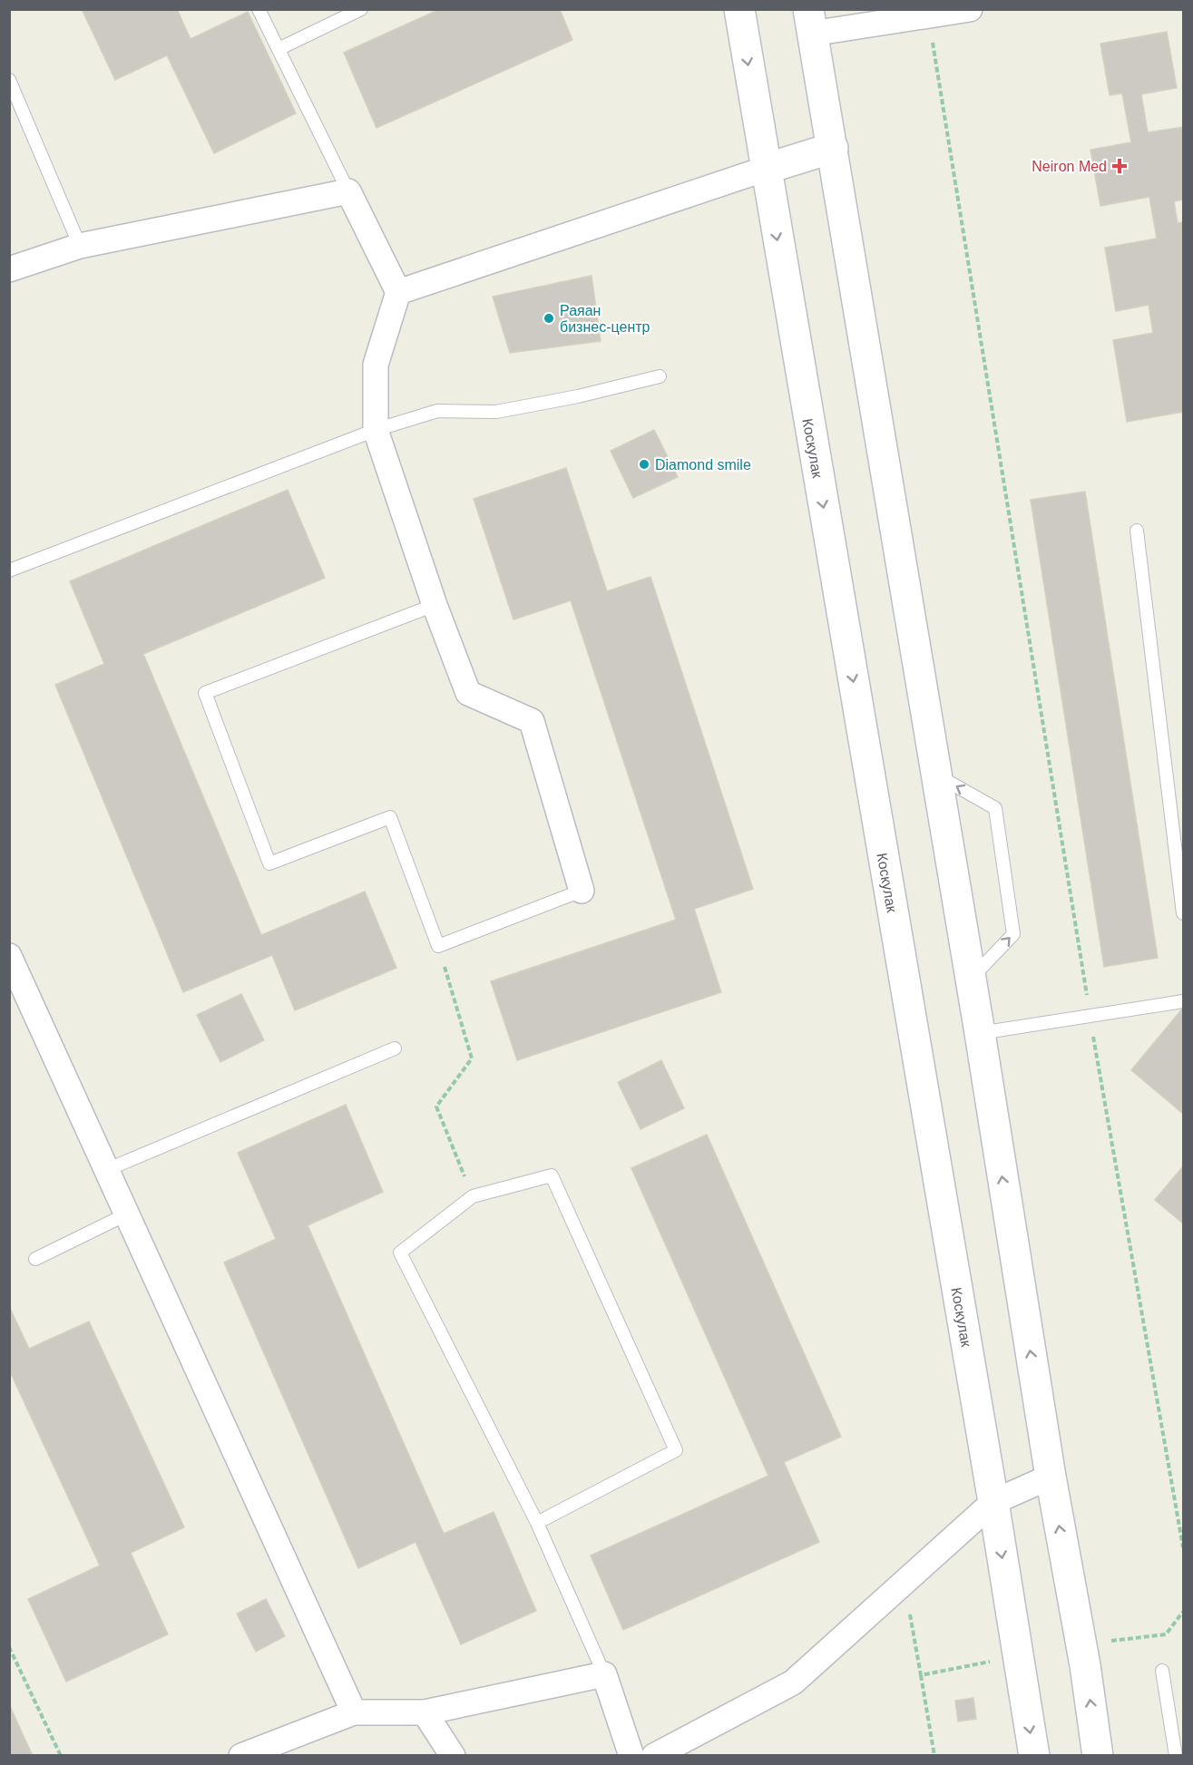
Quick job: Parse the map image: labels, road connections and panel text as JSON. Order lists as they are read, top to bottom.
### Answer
{
  "streets": {
    "street": ["Коскулак"]
  },
  "places": {
    "health": ["Neiron Med"],
    "other": ["Раяан бизнес-центр", "Diamond smile"]
  }
}
